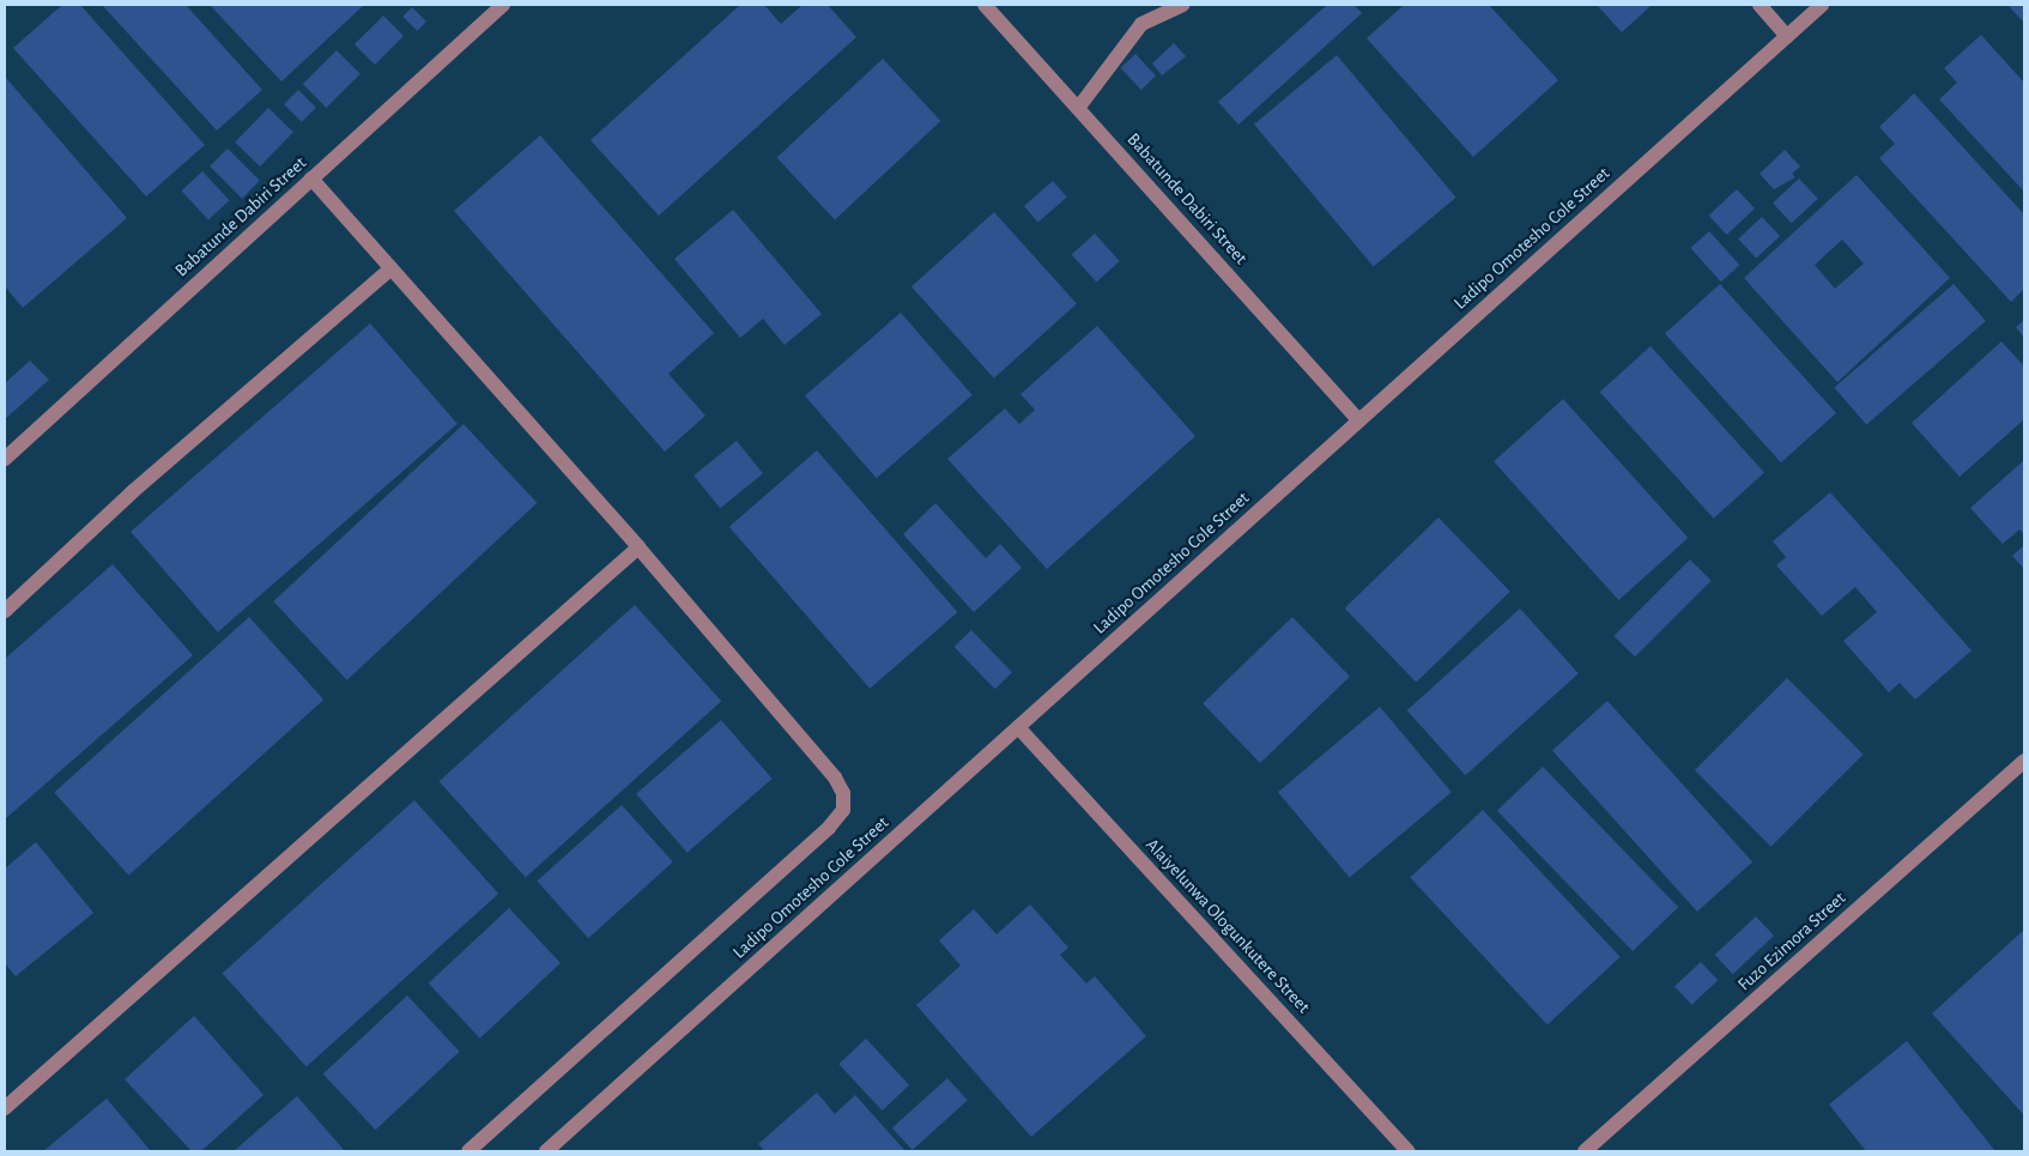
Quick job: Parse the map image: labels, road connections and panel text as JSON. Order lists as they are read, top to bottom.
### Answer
{
  "streets": {
    "street": [
      "Babatunde Dabiri Street",
      "Ladipo Omotesho Cole Street",
      "Alaiyelunwa Ologunkutere Street",
      "Fuzo Ezimora Street"
    ]
  },
  "crossings": [
    ["Babatunde Dabiri Street", "Ladipo Omotesho Cole Street"],
    ["Ladipo Omotesho Cole Street", "Alaiyelunwa Ologunkutere Street"]
  ]
}
